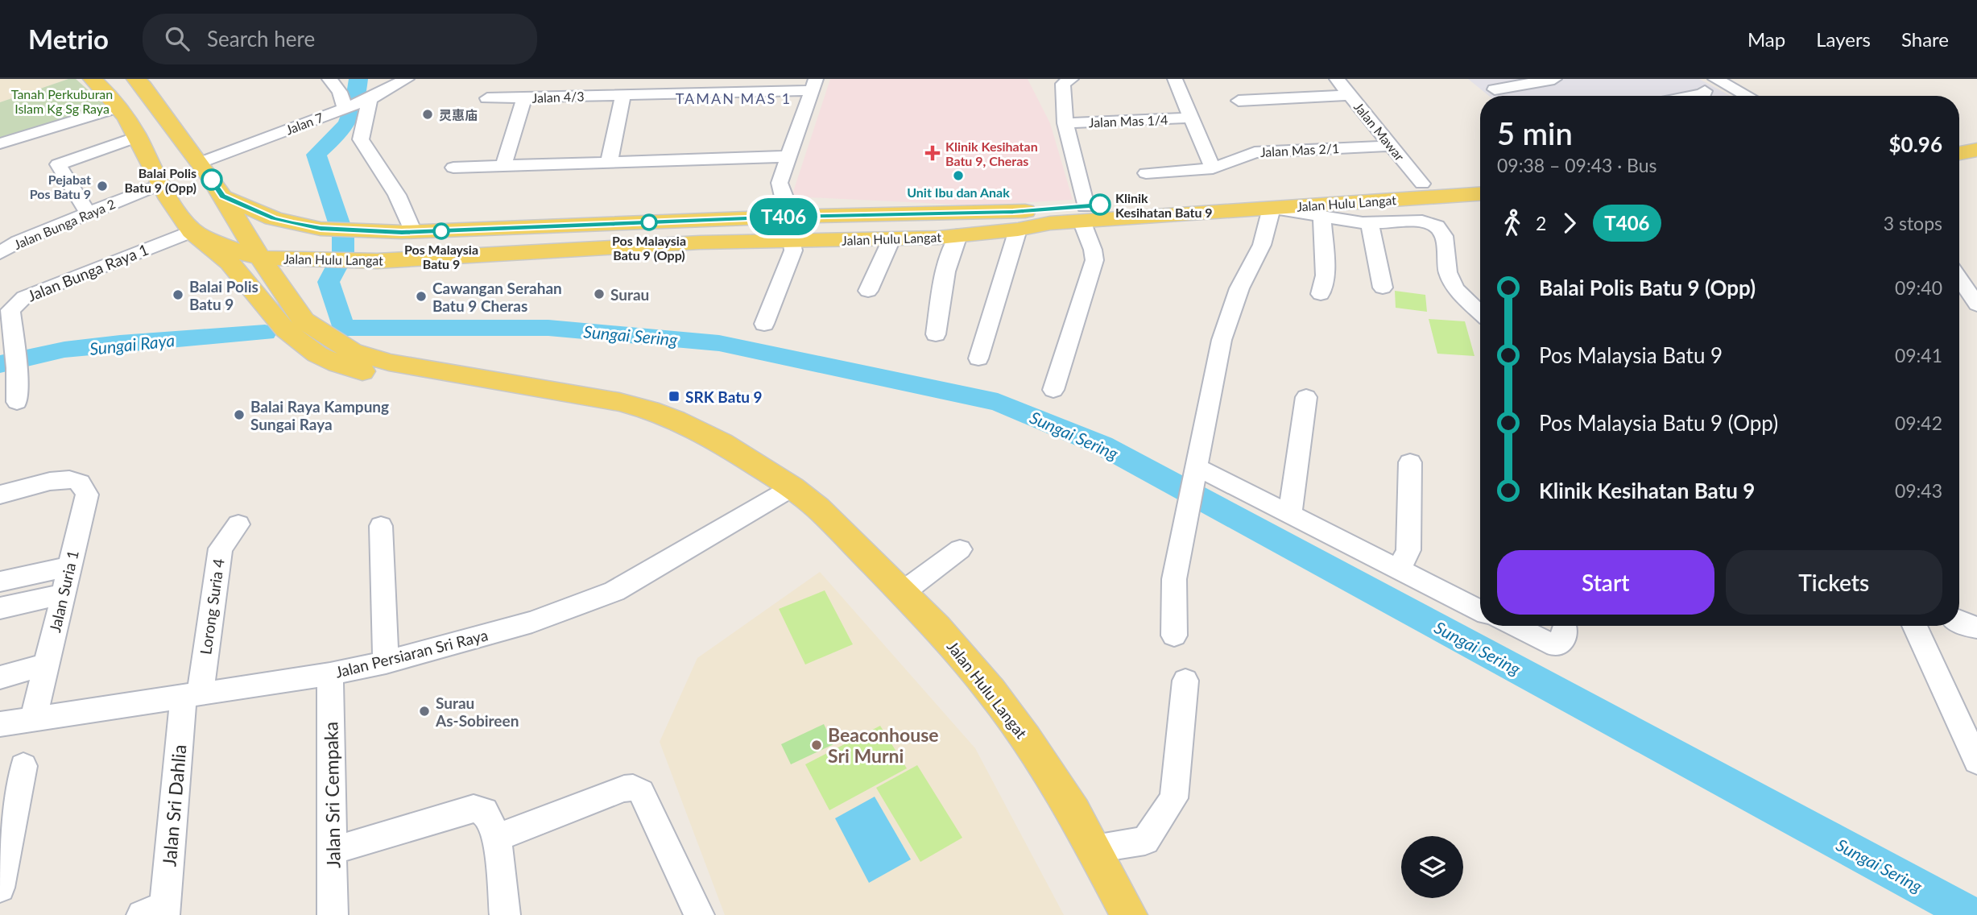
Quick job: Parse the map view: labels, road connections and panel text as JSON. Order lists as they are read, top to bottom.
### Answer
{
  "streets": {
    "main road": ["Jalan Hulu Langat"],
    "street": [
      "Jalan 4/3",
      "Jalan Mas 1/4",
      "Jalan 7",
      "Jalan Mawar",
      "Jalan Mas 2/1",
      "Jalan Bunga Raya 2",
      "Jalan Bunga Raya 1",
      "Jalan Suria 1",
      "Lorong Suria 4",
      "Jalan Persiaran Sri Raya",
      "Jalan Sri Cempaka",
      "Jalan Sri Dahlia"
    ]
  },
  "crossings": [
    ["Jalan 7", "Jalan Hulu Langat"],
    ["Jalan Mawar", "Jalan Mas 2/1"],
    ["Jalan Mawar", "Jalan Hulu Langat"],
    ["Jalan Hulu Langat", "Jalan Bunga Raya 1"],
    ["Jalan Hulu Langat", "Jalan Persiaran Sri Raya"],
    ["Jalan Suria 1", "Jalan Persiaran Sri Raya"],
    ["Lorong Suria 4", "Jalan Persiaran Sri Raya"],
    ["Lorong Suria 4", "Jalan Sri Dahlia"],
    ["Jalan Persiaran Sri Raya", "Jalan Sri Cempaka"],
    ["Jalan Persiaran Sri Raya", "Jalan Sri Dahlia"]
  ],
  "districts": ["TAMAN MAS 1"],
  "water": ["Sungai Sering", "Sungai Raya"],
  "parks": ["Tanah Perkuburan Islam Kg Sg Raya"],
  "places": {
    "other": [
      "灵惠庙",
      "Unit Ibu dan Anak",
      "Balai Polis Batu 9 (Opp)",
      "Pejabat Pos Batu 9",
      "Klinik Kesihatan Batu 9",
      "Pos Malaysia Batu 9 (Opp)",
      "Pos Malaysia Batu 9",
      "Surau",
      "Balai Polis Batu 9",
      "Cawangan Serahan Batu 9 Cheras",
      "Balai Raya Kampung Sungai Raya",
      "Surau As-Sobireen",
      "Beaconhouse Sri Murni"
    ],
    "health": ["Klinik Kesihatan Batu 9, Cheras"],
    "transit": ["SRK Batu 9"]
  },
  "lines": ["bus line T406"],
  "page": {
    "header": "Metrio",
    "search": "Search here",
    "nav": ["Map", "Layers", "Share"],
    "on_map": "T406",
    "heading": ["5 min", "09:38 – 09:43 · Bus", "$0.96"],
    "legs": ["2", "T406", "3 stops"],
    "list": [
      {
        "name": "Balai Polis Batu 9 (Opp)",
        "value": "09:40"
      },
      {
        "name": "Pos Malaysia Batu 9",
        "value": "09:41"
      },
      {
        "name": "Pos Malaysia Batu 9 (Opp)",
        "value": "09:42"
      },
      {
        "name": "Klinik Kesihatan Batu 9",
        "value": "09:43"
      }
    ],
    "buttons": ["Start", "Tickets"]
  }
}
